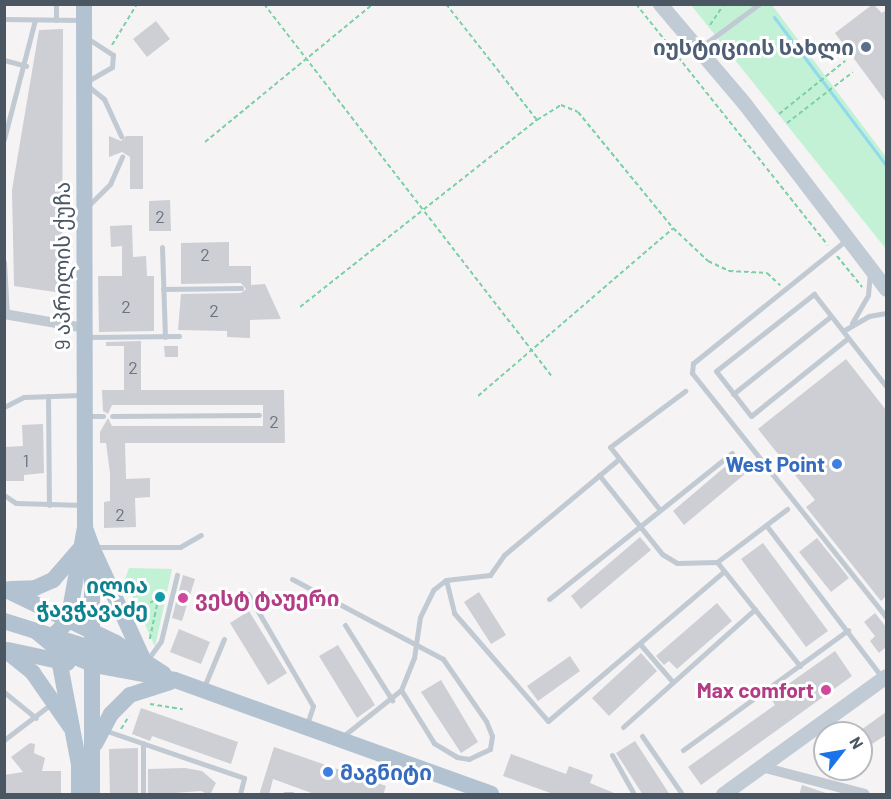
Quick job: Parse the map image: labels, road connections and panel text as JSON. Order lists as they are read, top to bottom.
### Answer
{
  "streets": {
    "main road": ["9 აპრილის ქუჩა"]
  },
  "places": [
    "იუსტიციის სახლი",
    "West Point",
    "ილია ჭავჭავაძე",
    "ვესტ ტაუერი",
    "Max comfort",
    "მაგნიტი"
  ],
  "house_numbers": [
    "2",
    "2",
    "2",
    "2",
    "2",
    "2",
    "1",
    "2"
  ],
  "north": "top right"
}
